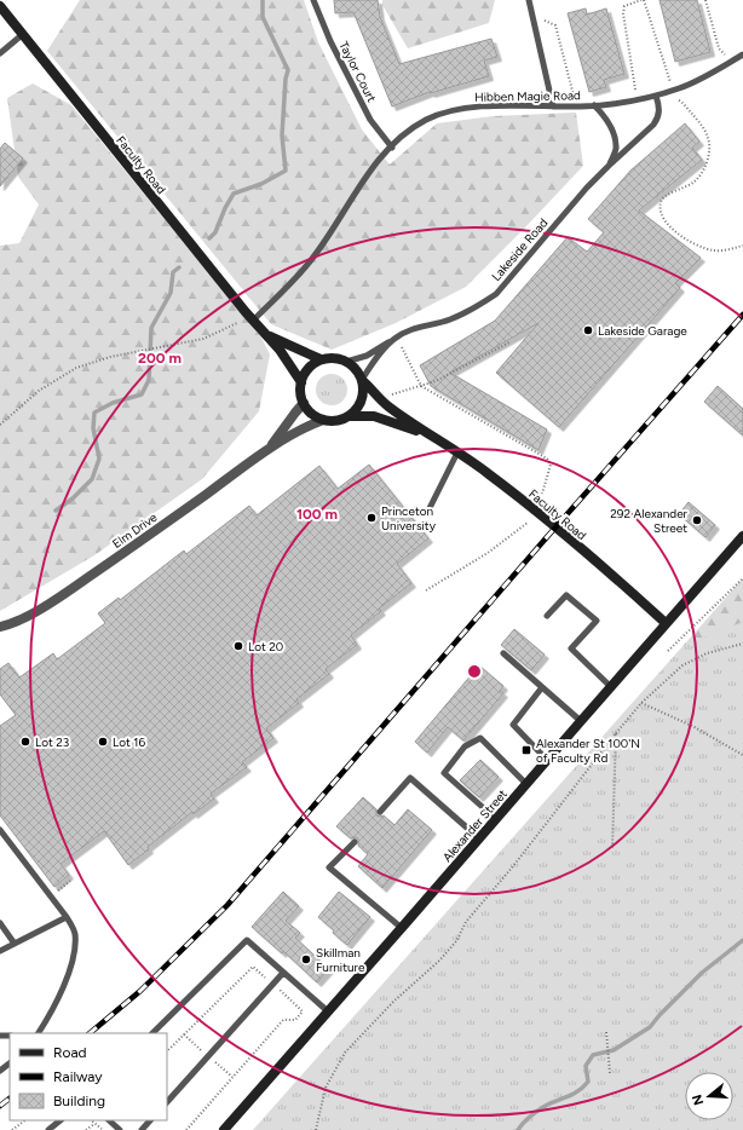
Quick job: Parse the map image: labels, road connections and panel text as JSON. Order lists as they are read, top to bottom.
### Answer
{
  "streets": {
    "street": ["Faculty Road", "Elm Drive", "Alexander Street"],
    "lane": ["Taylor Court", "Hibben Magie Road", "Lakeside Road"]
  },
  "crossings": [
    ["Taylor Court", "Hibben Magie Road"],
    ["Hibben Magie Road", "Faculty Road"],
    ["Hibben Magie Road", "Lakeside Road"],
    ["Faculty Road", "Lakeside Road"],
    ["Faculty Road", "Elm Drive"],
    ["Faculty Road", "Alexander Street"],
    ["Lakeside Road", "Elm Drive"]
  ],
  "places": {
    "other": [
      "Lakeside Garage",
      "Princeton University",
      "292 Alexander Street",
      "Lot 20",
      "Lot 23",
      "Lot 16",
      "Skillman Furniture"
    ],
    "transit": ["Alexander St 100'N of Faculty Rd"]
  },
  "legend": ["Road", "Railway", "Building"],
  "north": "left",
  "rings": ["200 m", "100 m"]
}
